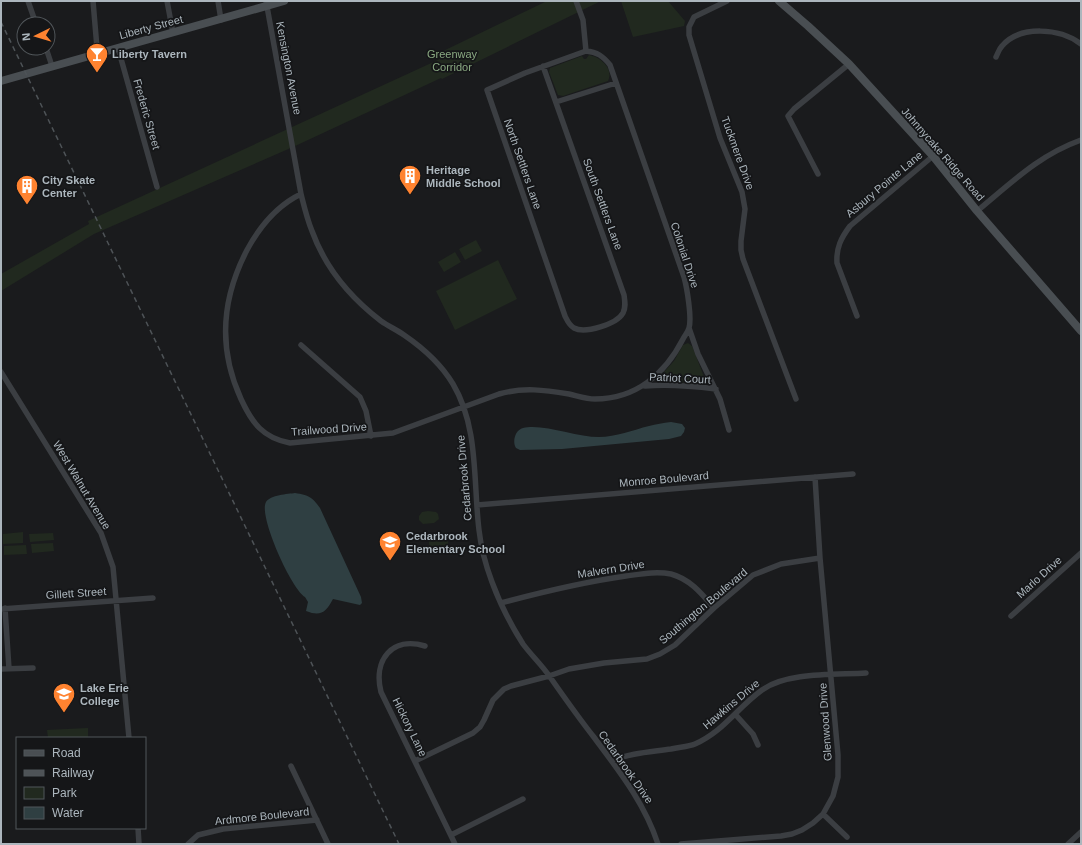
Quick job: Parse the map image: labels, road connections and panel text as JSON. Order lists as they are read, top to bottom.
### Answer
{
  "streets": {
    "main road": ["Liberty Street", "Johnnycake Ridge Road"],
    "street": [
      "Kensington Avenue",
      "Frederic Street",
      "Tuckmere Drive",
      "North Settlers Lane",
      "Asbury Pointe Lane",
      "South Settlers Lane",
      "Colonial Drive",
      "Patriot Court",
      "Trailwood Drive",
      "Cedarbrook Drive",
      "Monroe Boulevard",
      "West Walnut Avenue",
      "Malvern Drive",
      "Marlo Drive",
      "Gillett Street",
      "Southington Boulevard",
      "Hawkins Drive",
      "Glenwood Drive",
      "Hickory Lane",
      "Ardmore Boulevard"
    ]
  },
  "crossings": [
    ["Liberty Street", "Kensington Avenue"],
    ["Liberty Street", "Frederic Street"],
    ["Kensington Avenue", "Trailwood Drive"],
    ["Kensington Avenue", "Cedarbrook Drive"],
    ["Johnnycake Ridge Road", "Asbury Pointe Lane"],
    ["North Settlers Lane", "South Settlers Lane"],
    ["North Settlers Lane", "Colonial Drive"],
    ["Colonial Drive", "Patriot Court"],
    ["Trailwood Drive", "Cedarbrook Drive"],
    ["Cedarbrook Drive", "Monroe Boulevard"],
    ["Cedarbrook Drive", "Malvern Drive"],
    ["Cedarbrook Drive", "Southington Boulevard"],
    ["Cedarbrook Drive", "Hawkins Drive"],
    ["Monroe Boulevard", "Glenwood Drive"],
    ["West Walnut Avenue", "Gillett Street"],
    ["Malvern Drive", "Southington Boulevard"],
    ["Southington Boulevard", "Glenwood Drive"],
    ["Southington Boulevard", "Hickory Lane"],
    ["Hawkins Drive", "Glenwood Drive"]
  ],
  "parks": ["Greenway Corridor"],
  "places": {
    "bar": ["Liberty Tavern"],
    "building": ["Heritage Middle School", "City Skate Center"],
    "school or university": ["Cedarbrook Elementary School", "Lake Erie College"]
  },
  "legend": [
    "Road",
    "Railway",
    "Park",
    "Water"
  ],
  "north": "left"
}
